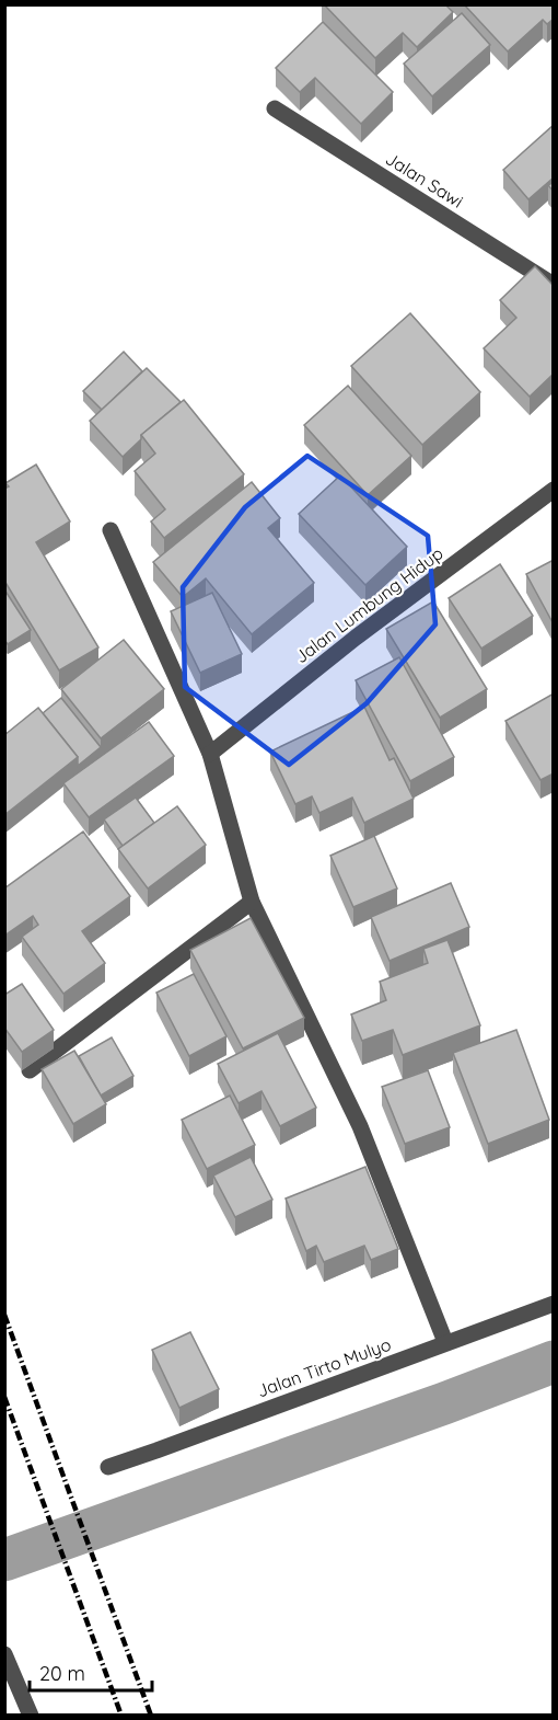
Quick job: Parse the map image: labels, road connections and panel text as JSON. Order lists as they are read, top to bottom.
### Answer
{
  "streets": {
    "street": ["Jalan Sawi", "Jalan Lumbung Hidup", "Jalan Tirto Mulyo"]
  },
  "scale_bar": "20 m"
}
